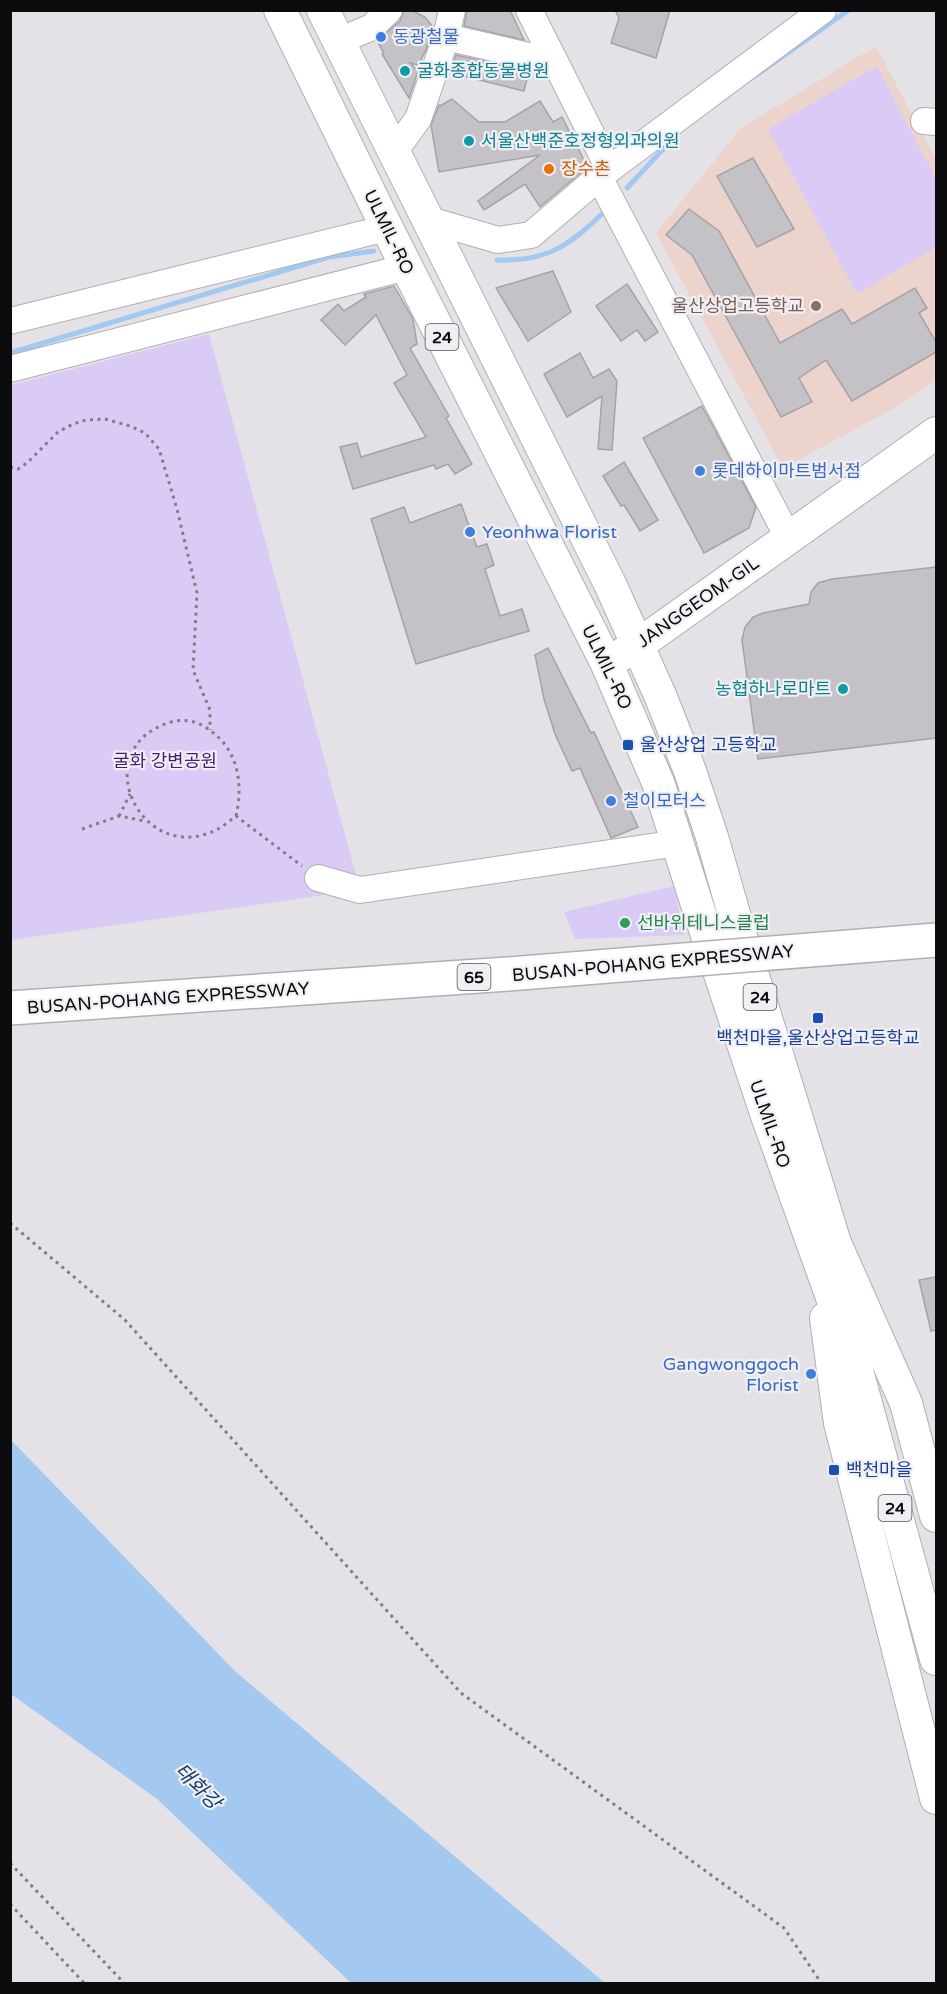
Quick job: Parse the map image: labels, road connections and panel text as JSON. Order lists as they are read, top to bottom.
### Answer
{
  "streets": {
    "highway": ["BUSAN-POHANG EXPRESSWAY", "65"],
    "main road": ["ULMIL-RO", "24", "JANGGEOM-GIL"]
  },
  "crossings": [
    ["ULMIL-RO", "JANGGEOM-GIL"]
  ],
  "water": ["태화강"],
  "parks": ["굴화 강변공원"],
  "places": {
    "other": [
      "동광철물",
      "굴화종합동물병원",
      "서울산백준호정형외과의원",
      "장수촌",
      "울산상업고등학교",
      "롯데하이마트범서점",
      "Yeonhwa Florist",
      "농협하나로마트",
      "철이모터스",
      "선바위테니스클럽",
      "Gangwonggoch Florist"
    ],
    "transit": ["울산상업 고등학교", "백천마을,울산상업고등학교", "백천마을"]
  }
}
